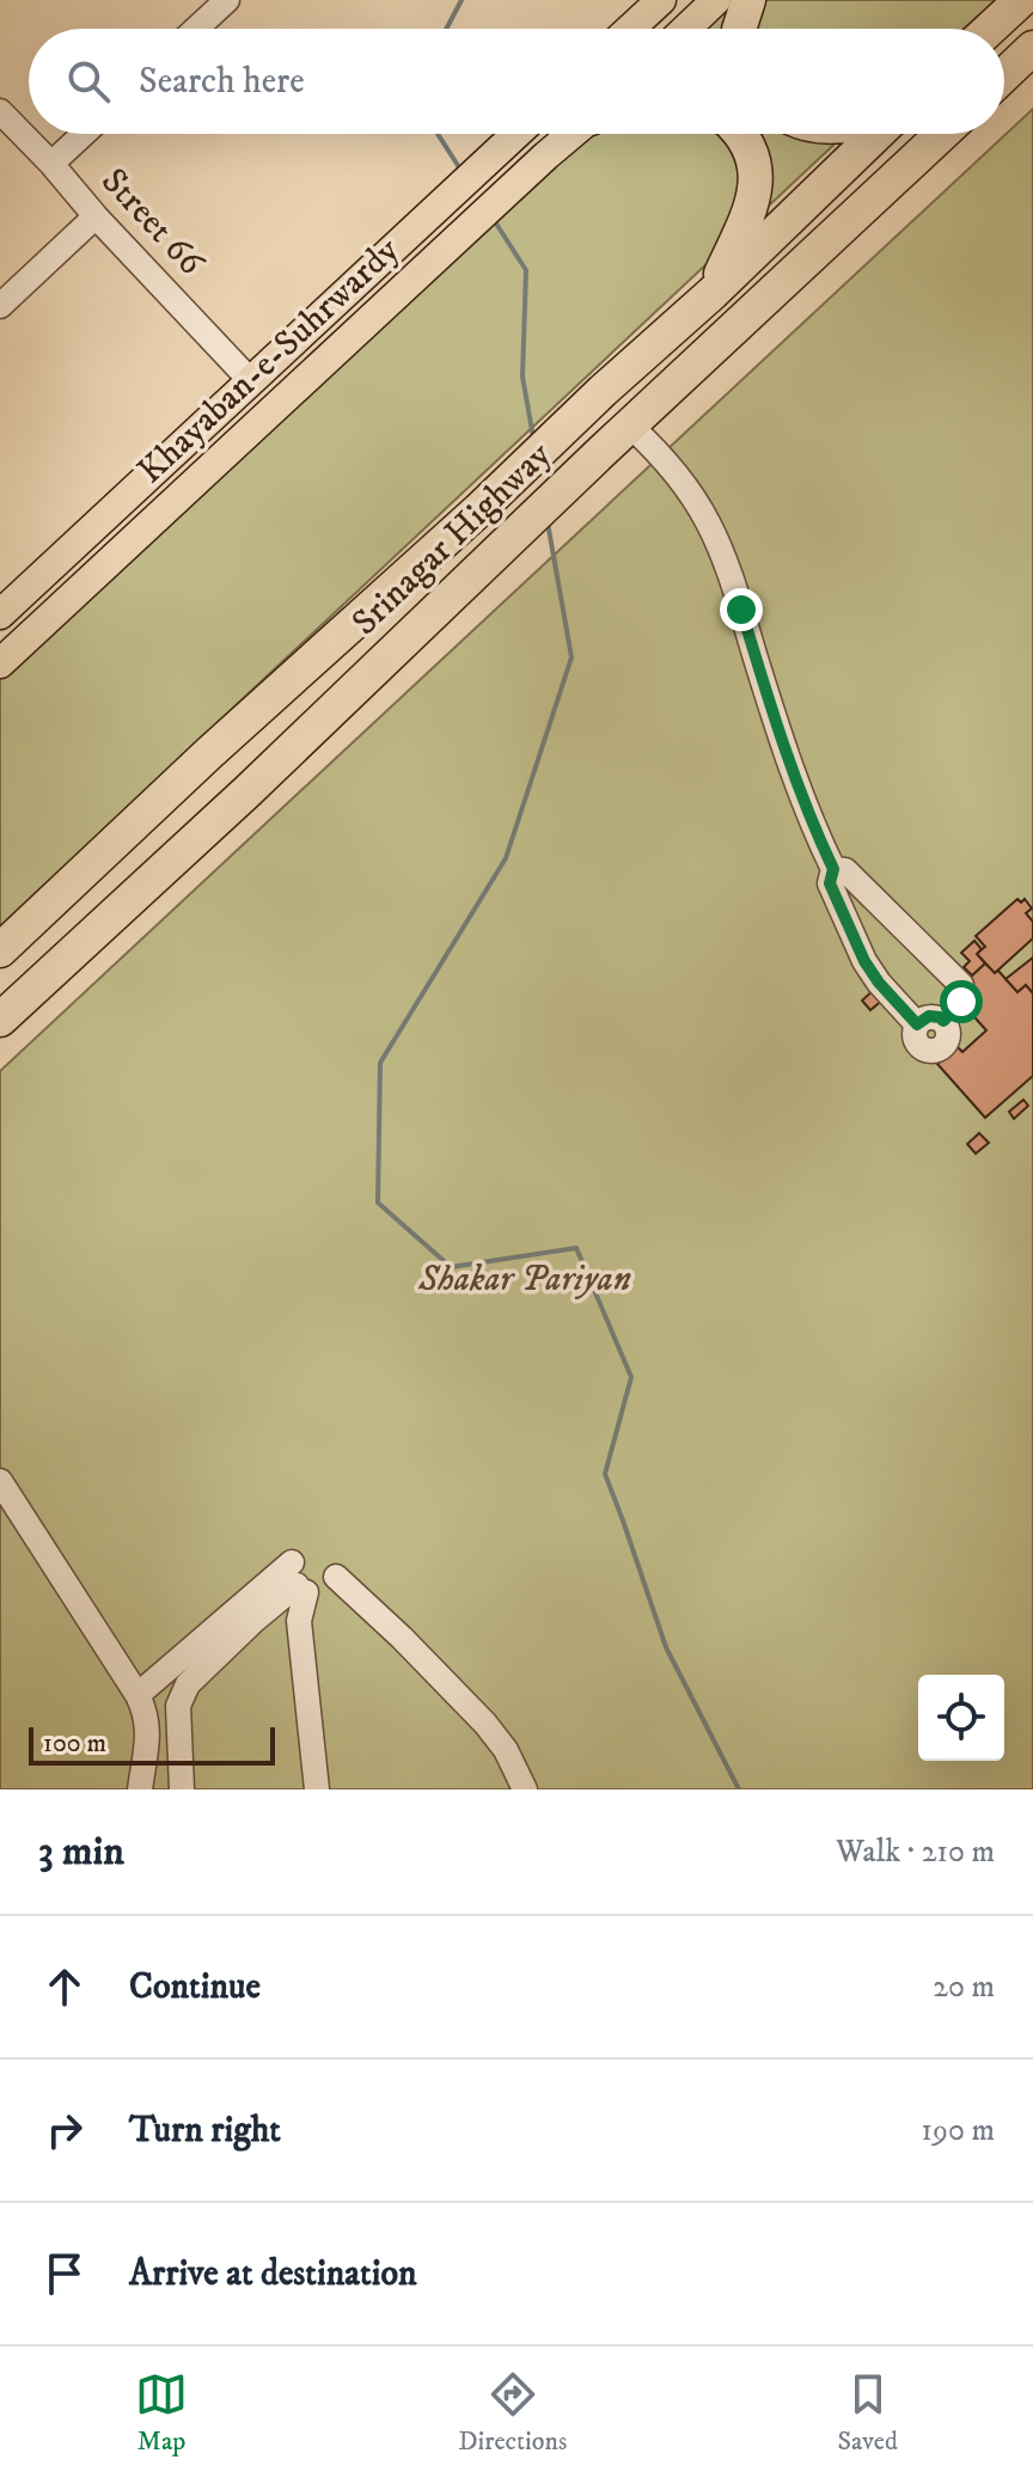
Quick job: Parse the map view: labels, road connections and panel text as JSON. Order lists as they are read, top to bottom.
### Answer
{
  "streets": {
    "highway": ["Srinagar Highway"],
    "main road": ["Khayaban-e-Suhrwardy"],
    "street": ["Street 66"]
  },
  "crossings": [
    ["Street 66", "Khayaban-e-Suhrwardy"]
  ],
  "parks": ["Shakar Pariyan"],
  "scale_bar": "100 m",
  "page": {
    "search": "Search here",
    "scale": "100 m",
    "heading": ["3 min", "Walk · 210 m"],
    "list": [
      ["Continue", "20 m"],
      ["Turn right", "190 m"],
      "Arrive at destination"
    ],
    "nav": ["Map", "Directions", "Saved"]
  }
}
